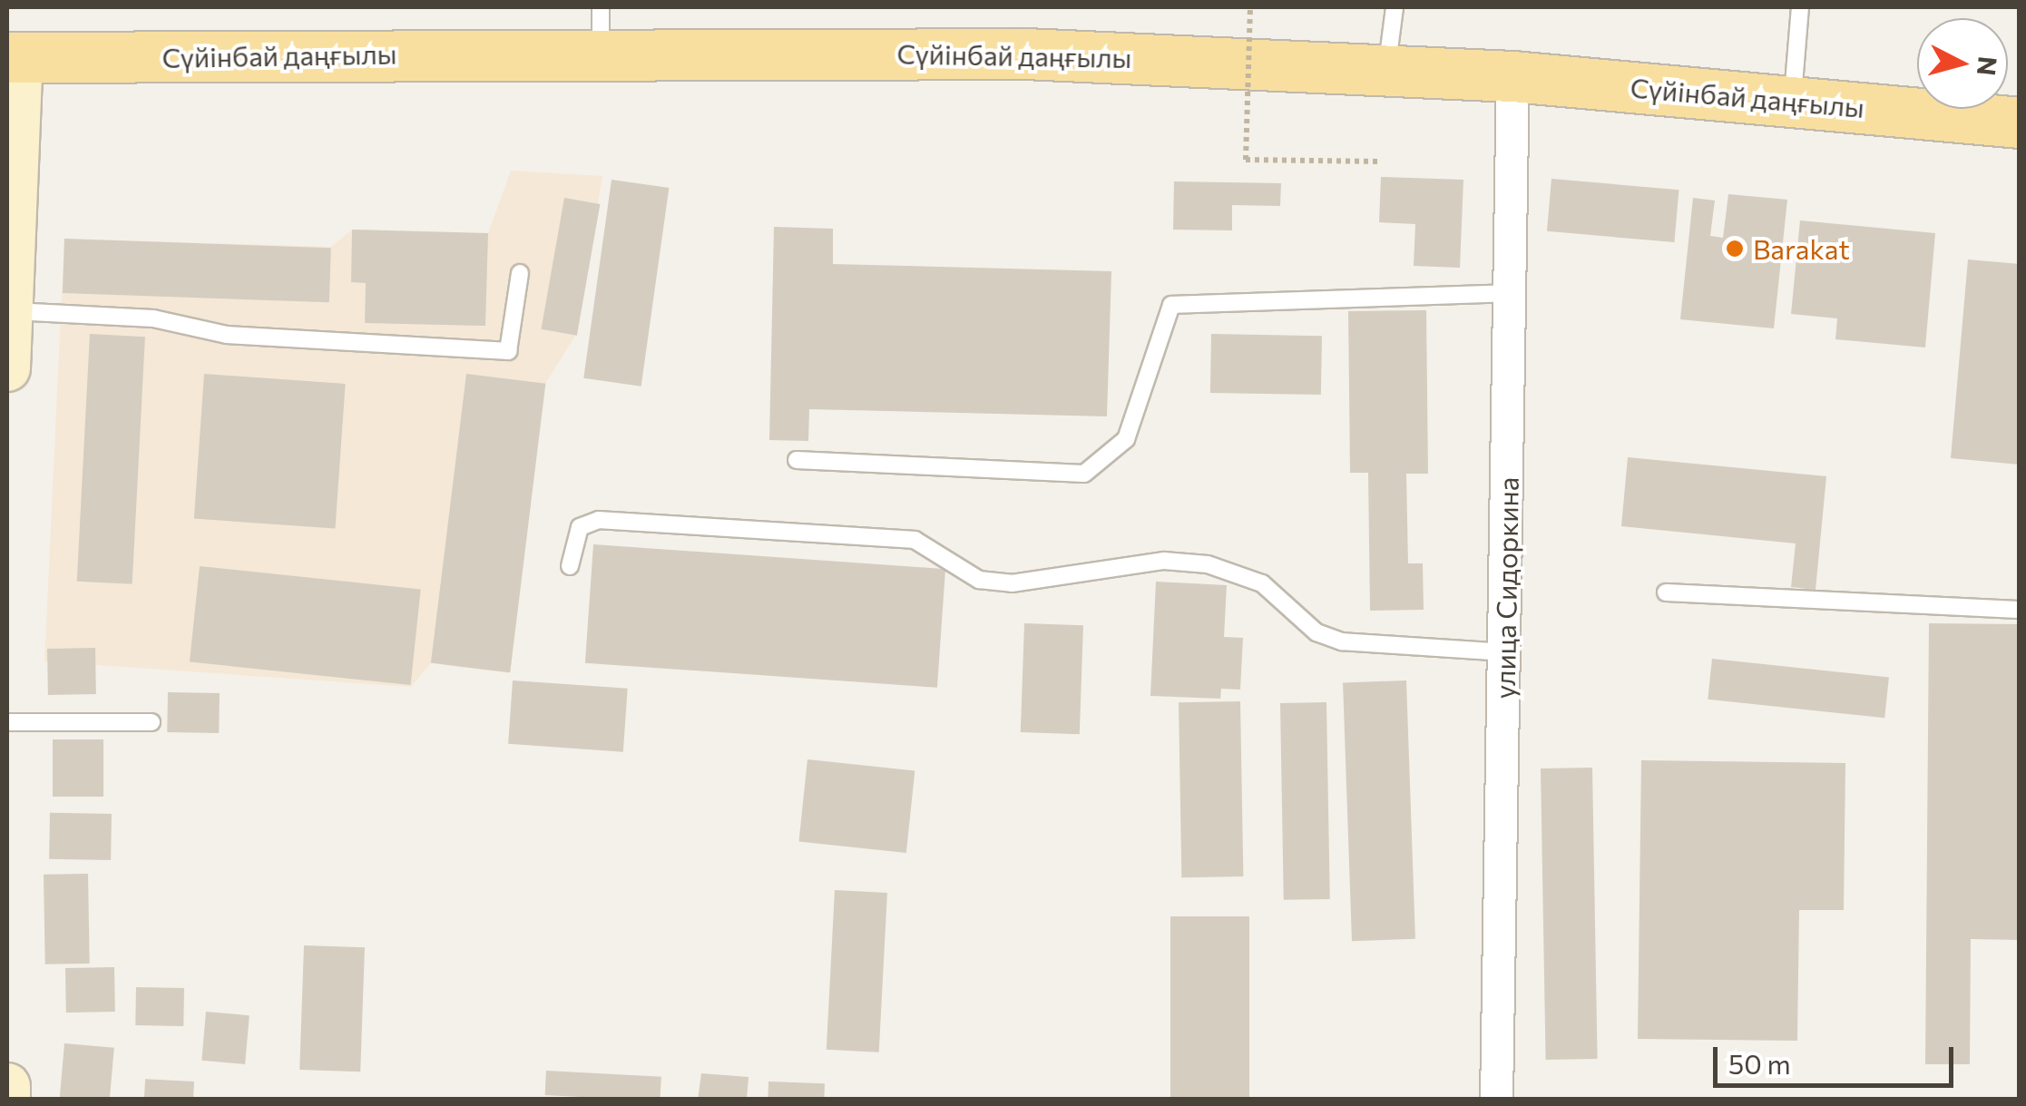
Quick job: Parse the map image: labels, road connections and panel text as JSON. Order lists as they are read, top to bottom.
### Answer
{
  "streets": {
    "main road": ["Сүйінбай даңғылы"],
    "street": ["улица Сидоркина"]
  },
  "crossings": [
    ["Сүйінбай даңғылы", "улица Сидоркина"]
  ],
  "places": ["Barakat"],
  "scale_bar": "50 m",
  "north": "right"
}
